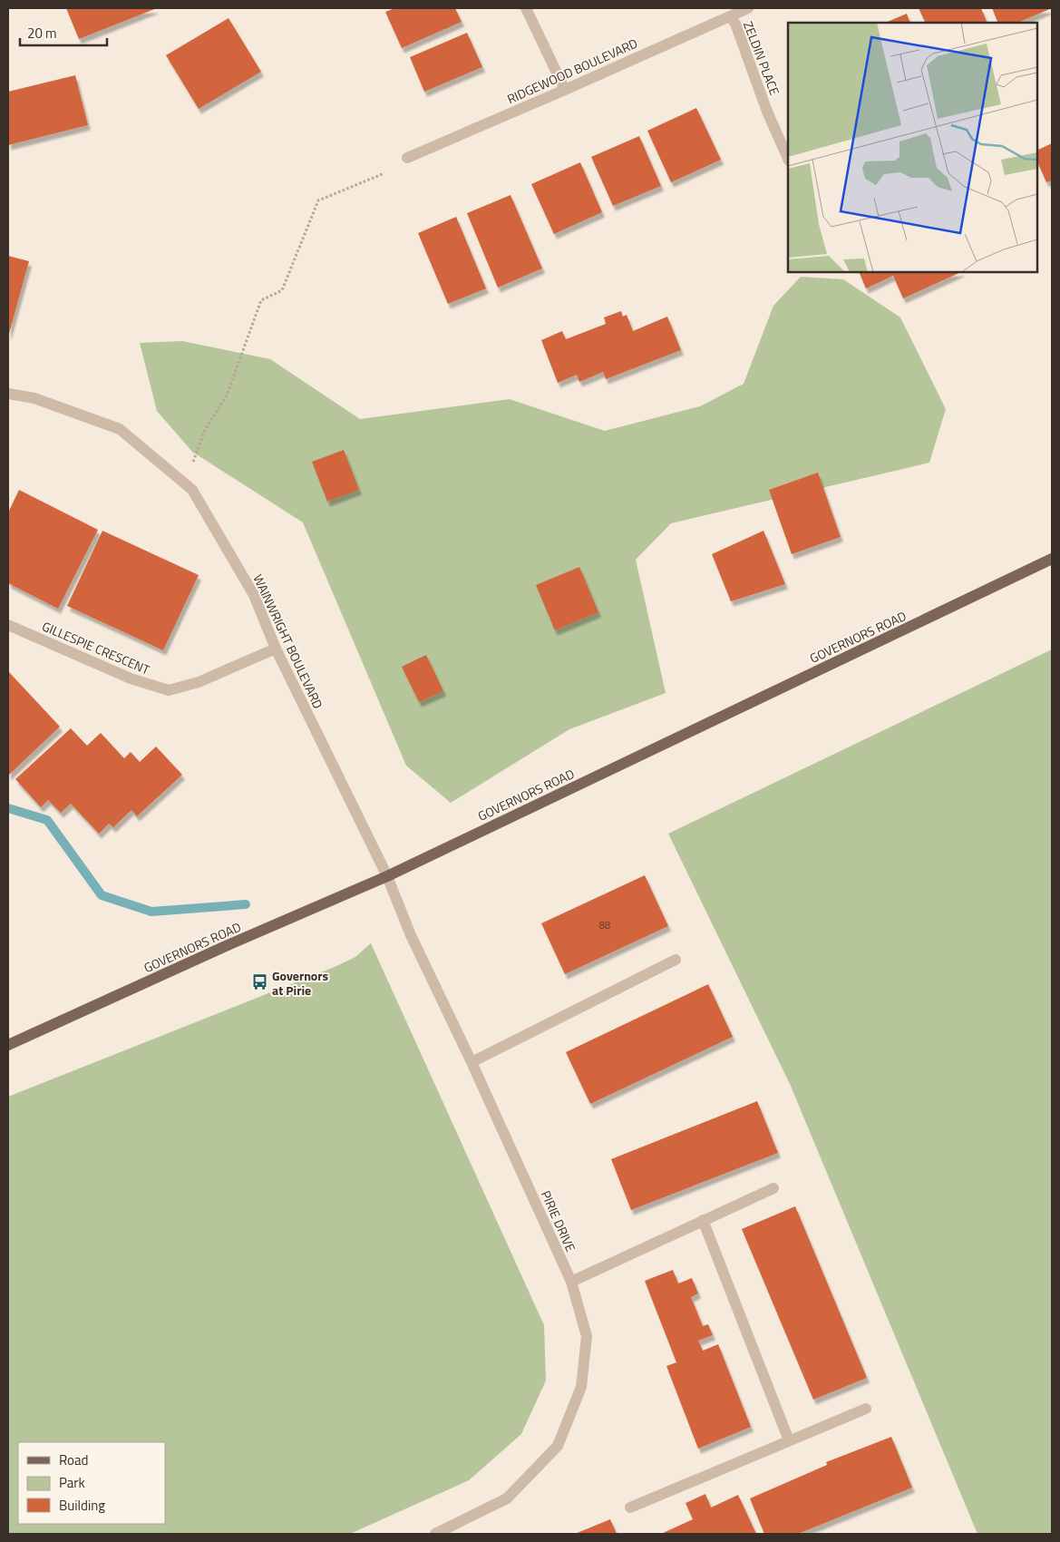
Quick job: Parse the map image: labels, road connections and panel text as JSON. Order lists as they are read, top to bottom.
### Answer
{
  "streets": {
    "main road": ["GOVERNORS ROAD"],
    "street": [
      "ZELDIN PLACE",
      "RIDGEWOOD BOULEVARD",
      "WAINWRIGHT BOULEVARD",
      "GILLESPIE CRESCENT",
      "PIRIE DRIVE"
    ]
  },
  "crossings": [
    ["ZELDIN PLACE", "RIDGEWOOD BOULEVARD"],
    ["GOVERNORS ROAD", "WAINWRIGHT BOULEVARD"],
    ["GOVERNORS ROAD", "PIRIE DRIVE"],
    ["WAINWRIGHT BOULEVARD", "GILLESPIE CRESCENT"],
    ["WAINWRIGHT BOULEVARD", "PIRIE DRIVE"]
  ],
  "places": {
    "bus stop": ["Governors at Pirie"]
  },
  "house_numbers": ["88"],
  "legend": ["Road", "Park", "Building"],
  "scale_bar": "20 m"
}
